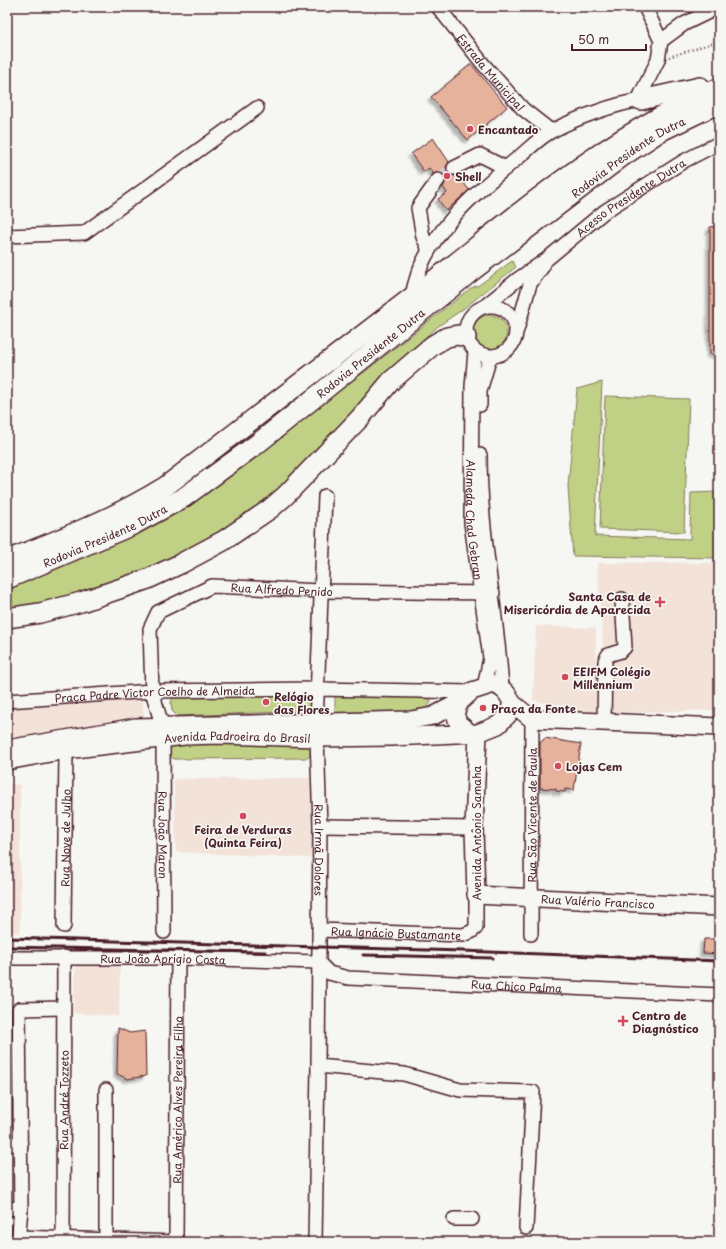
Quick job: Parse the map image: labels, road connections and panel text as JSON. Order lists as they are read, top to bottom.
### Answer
{
  "streets": {
    "highway": ["Rodovia Presidente Dutra"],
    "main road": ["Avenida Padroeira do Brasil", "Avenida Antônio Samaha", "Rua Valério Francisco"],
    "street": [
      "Estrada Municipal",
      "Acesso Presidente Dutra",
      "Alameda Chad Gebran",
      "Rua Alfredo Penido",
      "Praça Padre Victor Coelho de Almeida",
      "Rua São Vicente de Paula",
      "Rua João Maron",
      "Rua Nove de Julho",
      "Rua Irmã Dolores",
      "Rua Ignácio Bustamante",
      "Rua João Aprígio Costa",
      "Rua Chico Palma",
      "Rua André Tozzeto",
      "Rua Américo Alves Pereira Filho"
    ]
  },
  "crossings": [
    ["Alameda Chad Gebran", "Rua Alfredo Penido"],
    ["Alameda Chad Gebran", "Praça Padre Victor Coelho de Almeida"],
    ["Alameda Chad Gebran", "Avenida Padroeira do Brasil"],
    ["Alameda Chad Gebran", "Avenida Antônio Samaha"],
    ["Rua Alfredo Penido", "Praça Padre Victor Coelho de Almeida"],
    ["Rua Alfredo Penido", "Rua João Maron"],
    ["Rua Alfredo Penido", "Rua Irmã Dolores"],
    ["Praça Padre Victor Coelho de Almeida", "Avenida Padroeira do Brasil"],
    ["Praça Padre Victor Coelho de Almeida", "Avenida Antônio Samaha"],
    ["Praça Padre Victor Coelho de Almeida", "Rua João Maron"],
    ["Praça Padre Victor Coelho de Almeida", "Rua Irmã Dolores"],
    ["Avenida Padroeira do Brasil", "Avenida Antônio Samaha"],
    ["Avenida Padroeira do Brasil", "Rua João Maron"],
    ["Avenida Padroeira do Brasil", "Rua Nove de Julho"],
    ["Avenida Padroeira do Brasil", "Rua Irmã Dolores"],
    ["Rua São Vicente de Paula", "Rua Valério Francisco"],
    ["Avenida Antônio Samaha", "Rua Valério Francisco"],
    ["Avenida Antônio Samaha", "Rua Ignácio Bustamante"],
    ["Rua Irmã Dolores", "Rua Ignácio Bustamante"],
    ["Rua Irmã Dolores", "Rua João Aprígio Costa"],
    ["Rua Irmã Dolores", "Rua Chico Palma"],
    ["Rua João Aprígio Costa", "Rua Chico Palma"],
    ["Rua João Aprígio Costa", "Rua André Tozzeto"],
    ["Rua João Aprígio Costa", "Rua Américo Alves Pereira Filho"]
  ],
  "places": {
    "other": [
      "Encantado",
      "Shell",
      "EEIFM Colégio Millennium",
      "Relógio das Flores",
      "Praça da Fonte",
      "Lojas Cem",
      "Feira de Verduras (Quinta Feira)"
    ],
    "health": ["Santa Casa de Misericórdia de Aparecida", "Centro de Diagnóstico"]
  },
  "scale_bar": "50 m"
}
